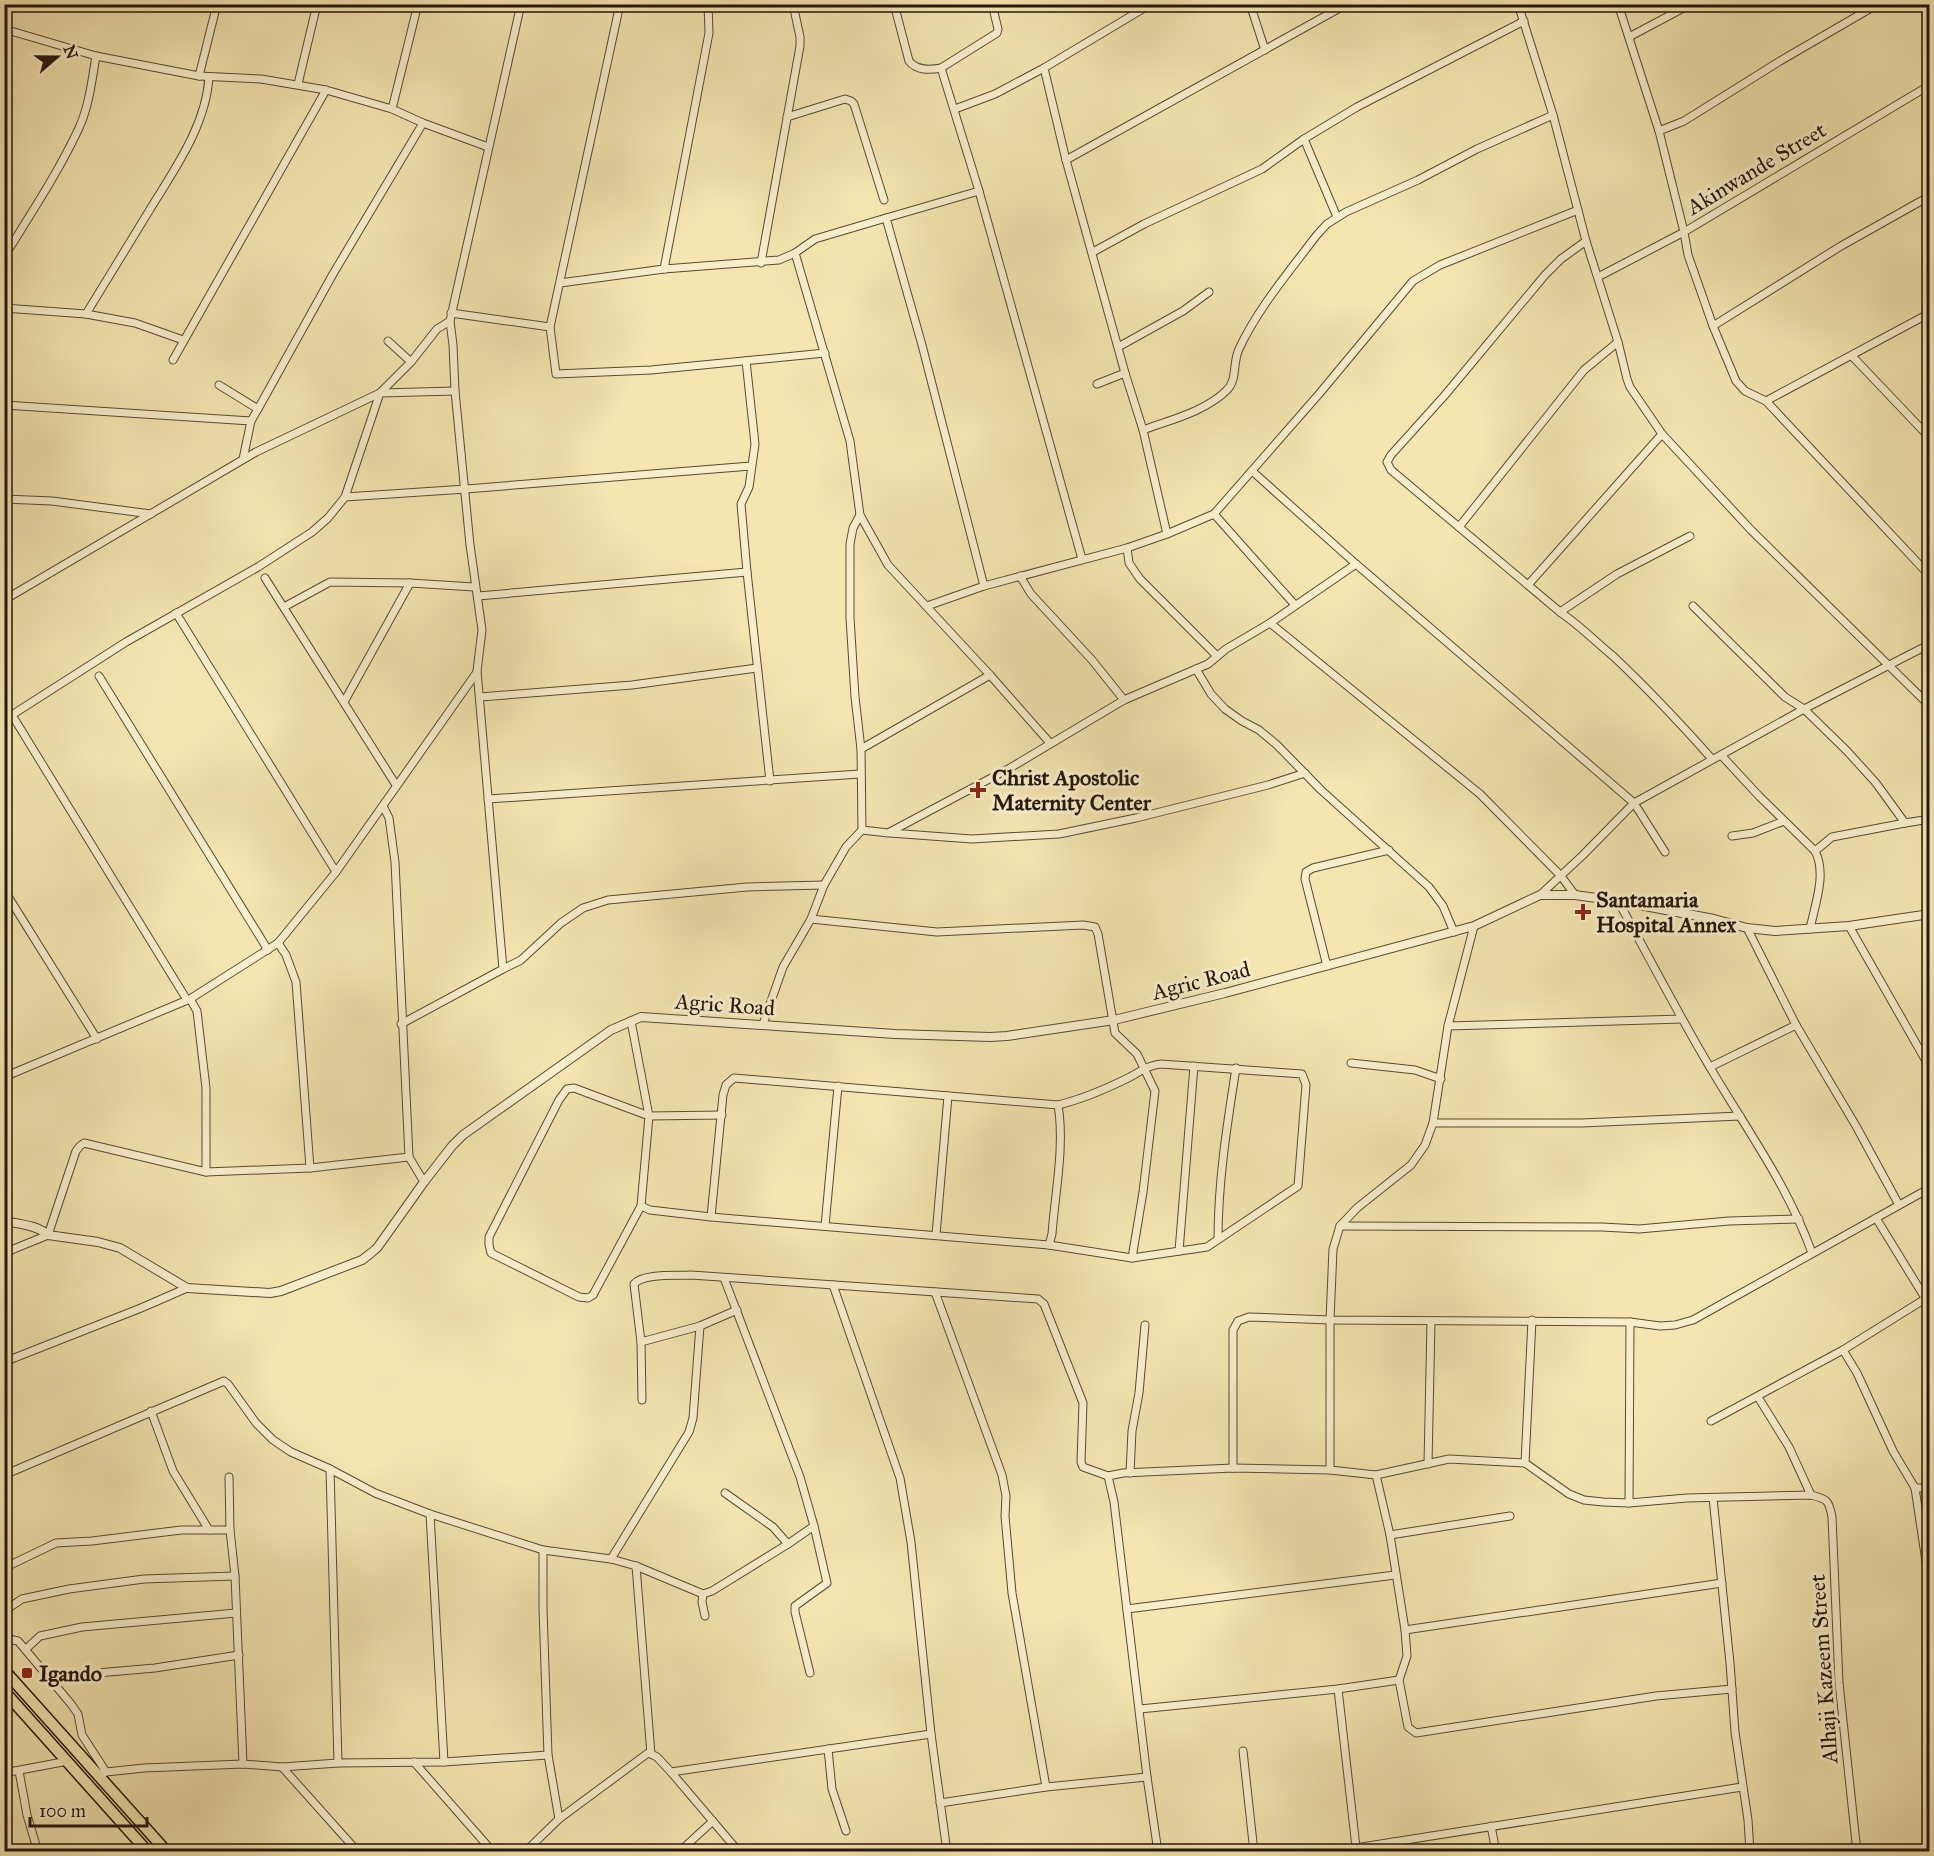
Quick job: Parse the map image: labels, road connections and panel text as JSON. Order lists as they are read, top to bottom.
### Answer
{
  "streets": {
    "street": ["Akinwande Street", "Agric Road", "Alhaji Kazeem Street"]
  },
  "places": {
    "health": ["Christ Apostolic Maternity Center", "Santamaria Hospital Annex"],
    "transit": ["Igando"]
  },
  "scale_bar": "100 m",
  "north": "right"
}
